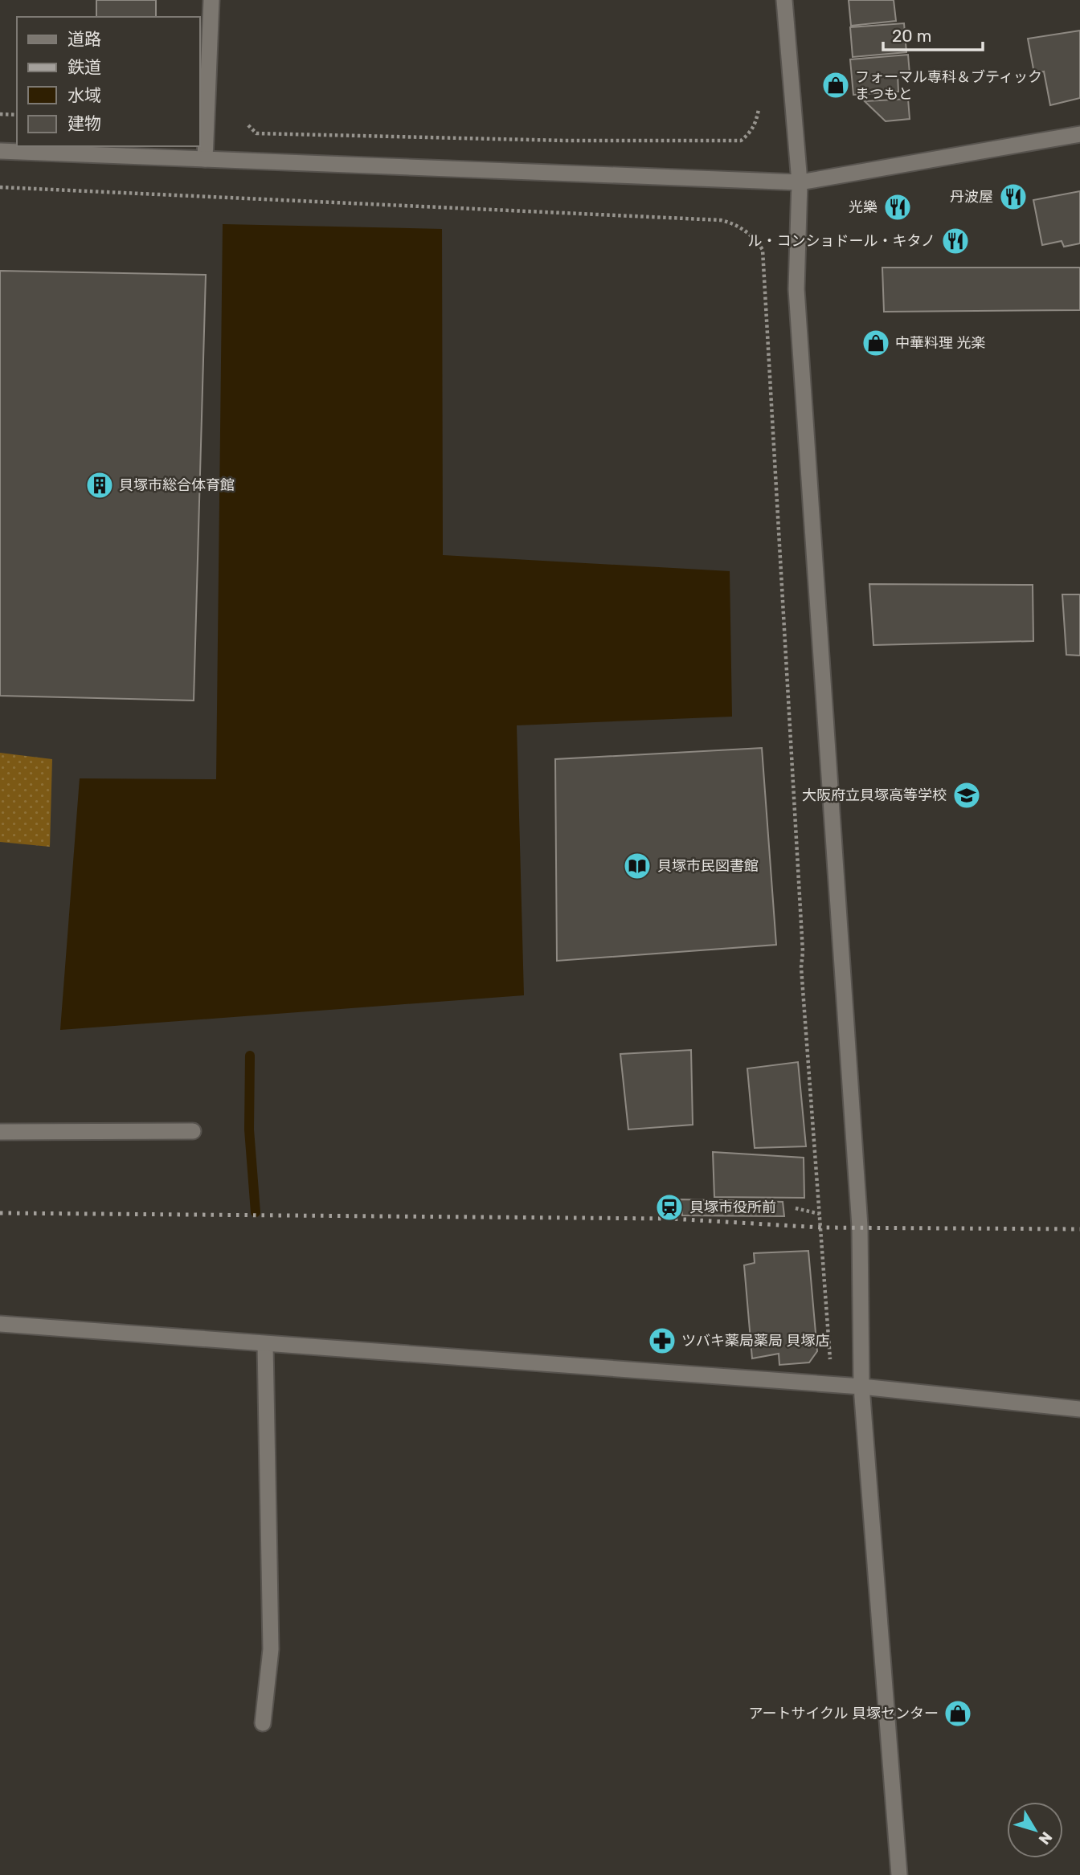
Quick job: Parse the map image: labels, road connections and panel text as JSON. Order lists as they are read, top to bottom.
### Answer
{
  "places": {
    "shop": ["フォーマル専科＆ブティック まつもと", "中華料理 光楽", "アートサイクル 貝塚センター"],
    "restaurant": ["丹波屋", "光樂", "ル・コンショドール・キタノ"],
    "building": ["貝塚市総合体育館"],
    "school or university": ["大阪府立貝塚高等学校"],
    "library": ["貝塚市民図書館"],
    "station": ["貝塚市役所前"],
    "pharmacy": ["ツバキ薬局薬局 貝塚店"]
  },
  "legend": [
    "道路",
    "鉄道",
    "水域",
    "建物"
  ],
  "scale_bar": "20 m",
  "north": "bottom right"
}
